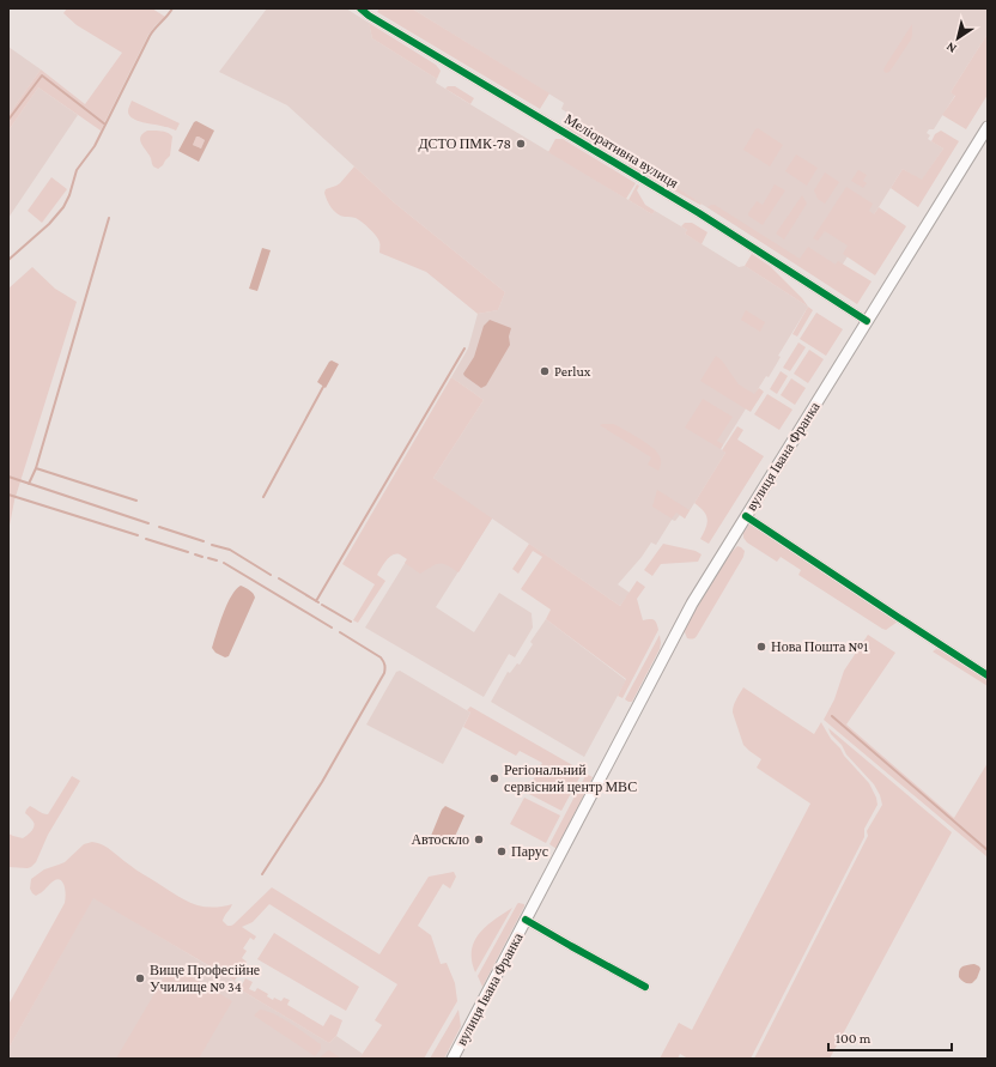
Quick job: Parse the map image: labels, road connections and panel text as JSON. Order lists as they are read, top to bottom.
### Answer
{
  "streets": {
    "main road": ["вулиця Івана Франка"],
    "street": ["Меліоративна вулиця"]
  },
  "crossings": [
    ["Меліоративна вулиця", "вулиця Івана Франка"]
  ],
  "places": [
    "ДСТО ПМК-78",
    "Perlux",
    "Нова Пошта №1",
    "Регіональний сервісний центр МВС",
    "Автоскло",
    "Парус",
    "Вище Професійне Училище № 34"
  ],
  "scale_bar": "100 m",
  "north": "bottom left"
}
